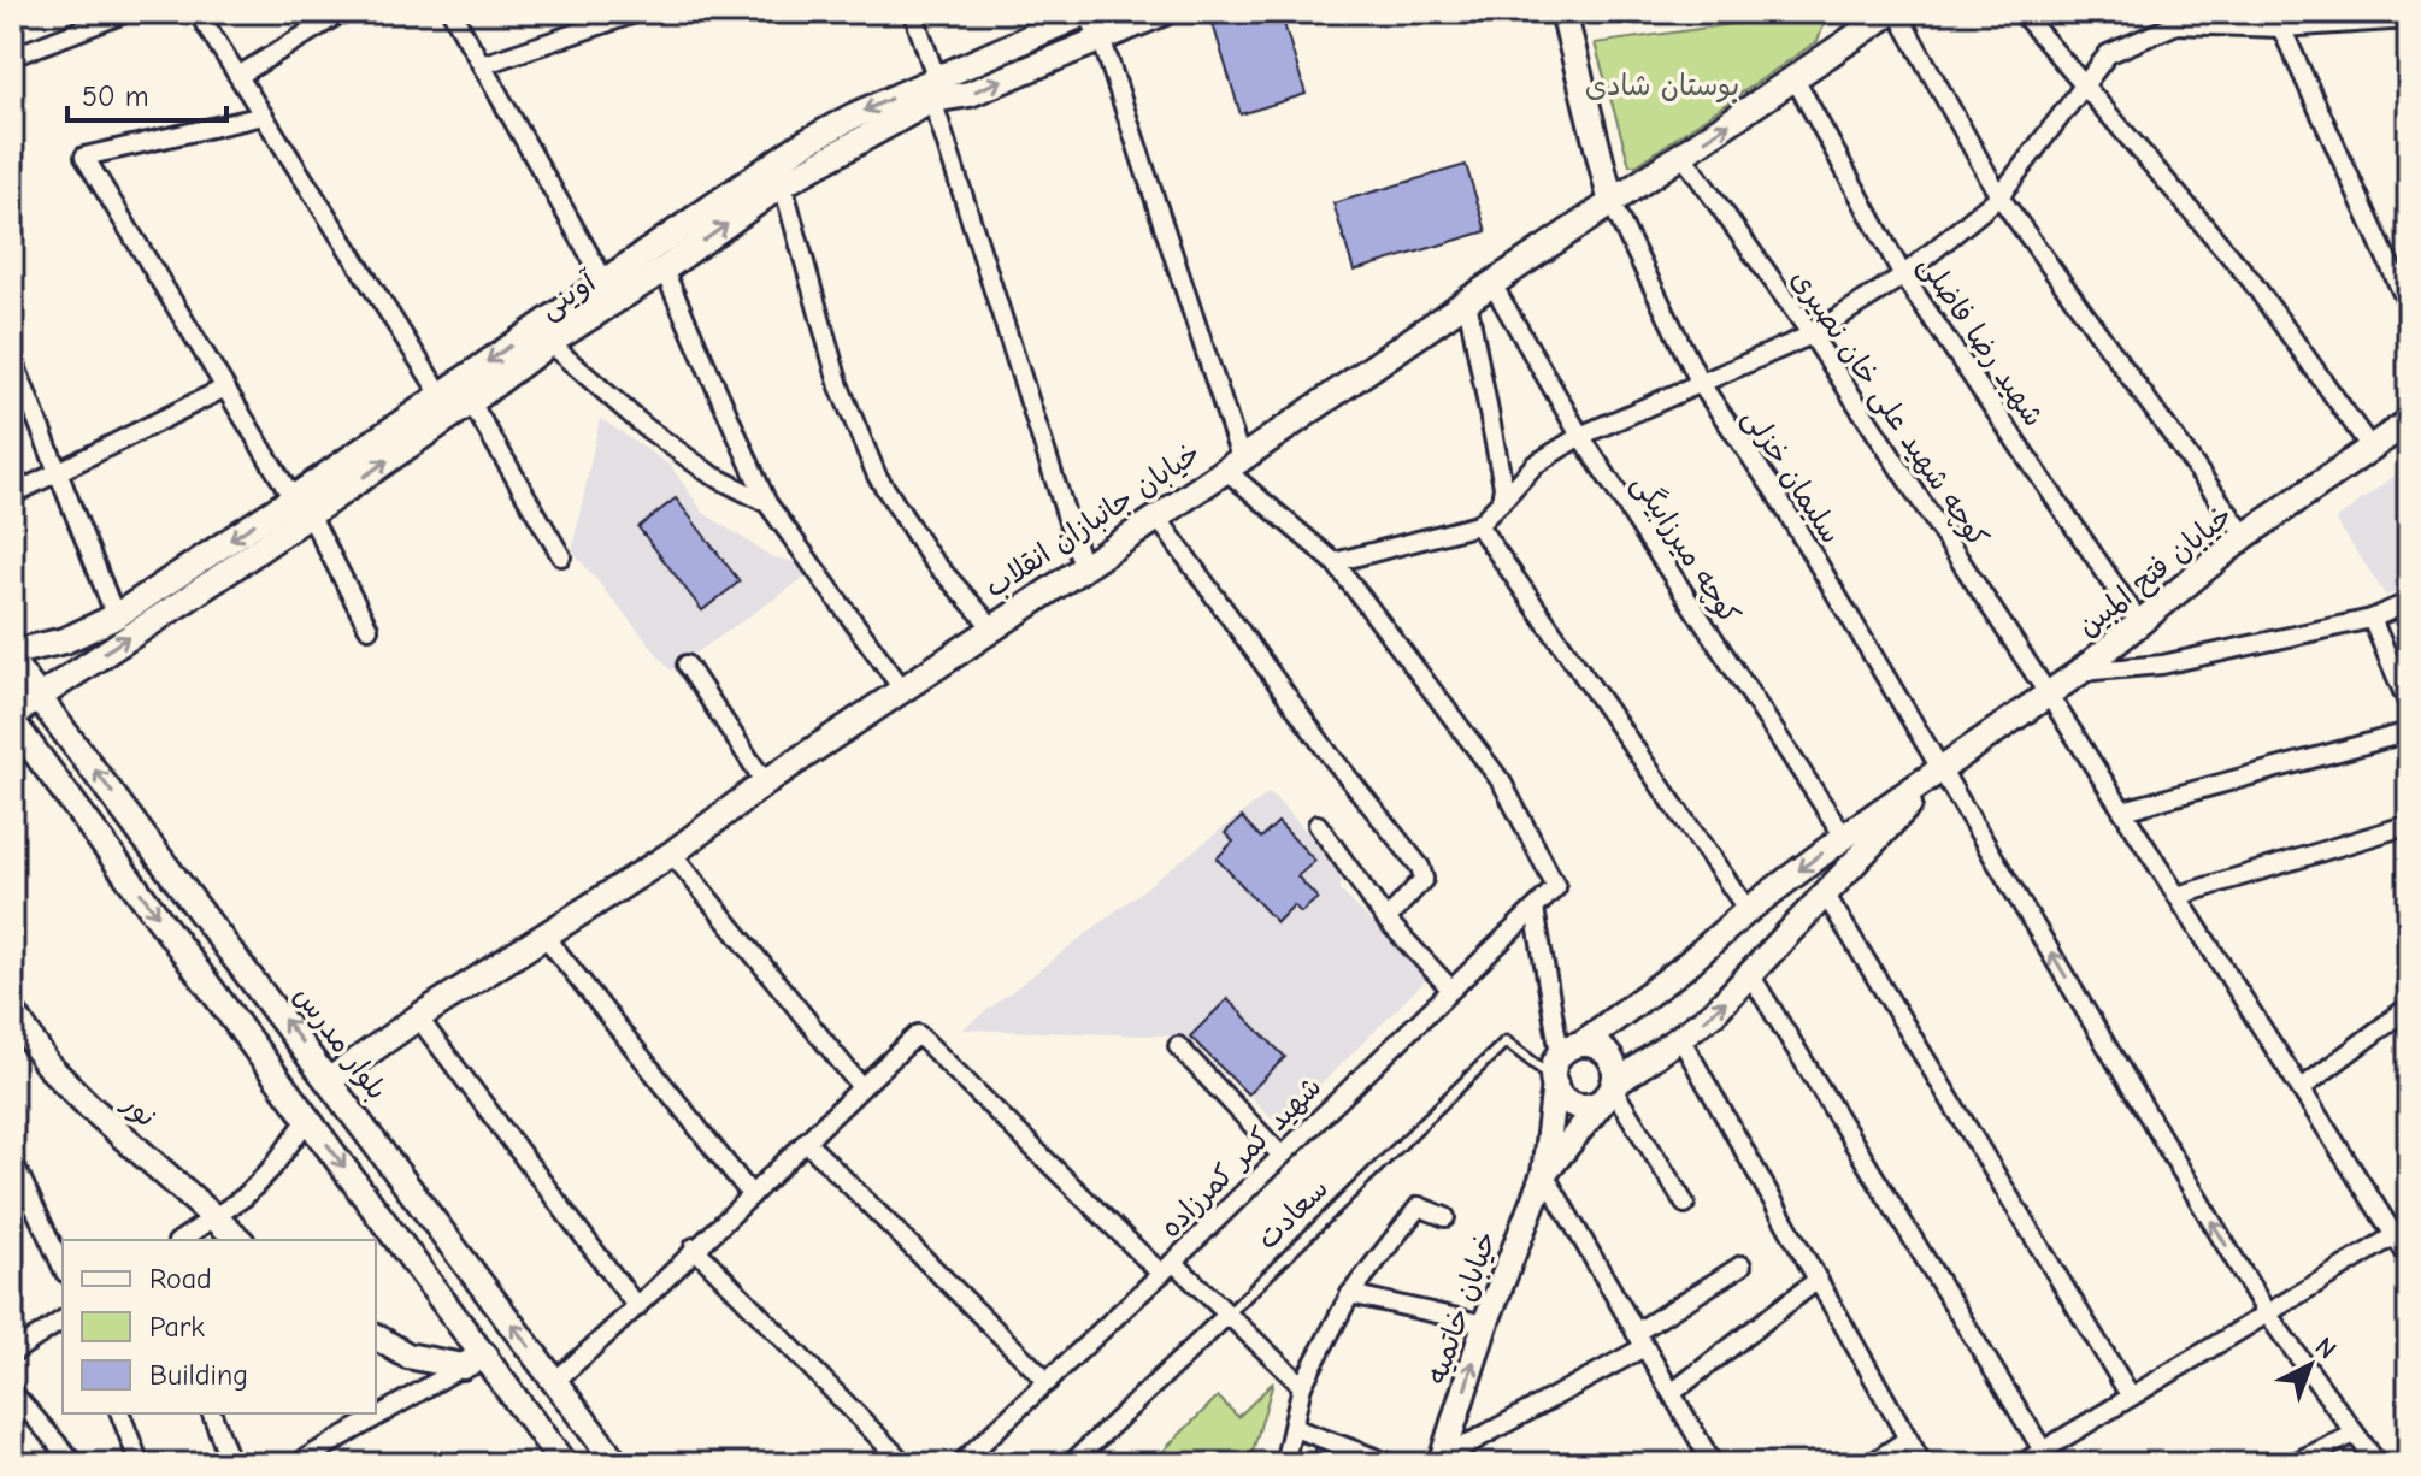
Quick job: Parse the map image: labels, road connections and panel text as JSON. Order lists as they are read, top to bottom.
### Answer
{
  "streets": {
    "street": [
      "آوینی",
      "شهید رضا فاضلی",
      "کوچه شهید علی خان نصیری",
      "سلیمان خزلی",
      "خیابان جانبازان انقلاب",
      "کوچه میرزابیگی",
      "خیابان فتح المبین",
      "بلوار مدرس",
      "نور",
      "شهید کمر کمرزاده",
      "سعادت",
      "خیابان خاتمیه"
    ]
  },
  "crossings": [
    ["آوینی", "بلوار مدرس"],
    ["شهید رضا فاضلی", "خیابان جانبازان انقلاب"],
    ["شهید رضا فاضلی", "خیابان فتح المبین"],
    ["کوچه شهید علی خان نصیری", "خیابان جانبازان انقلاب"],
    ["کوچه شهید علی خان نصیری", "خیابان فتح المبین"],
    ["سلیمان خزلی", "خیابان جانبازان انقلاب"],
    ["سلیمان خزلی", "خیابان فتح المبین"],
    ["خیابان جانبازان انقلاب", "کوچه میرزابیگی"],
    ["خیابان جانبازان انقلاب", "بلوار مدرس"],
    ["کوچه میرزابیگی", "خیابان فتح المبین"],
    ["خیابان فتح المبین", "سعادت"],
    ["خیابان فتح المبین", "خیابان خاتمیه"],
    ["سعادت", "خیابان خاتمیه"]
  ],
  "one_way": ["سلیمان خزلی"],
  "parks": ["بوستان شادی"],
  "legend": ["Road", "Park", "Building"],
  "scale_bar": "50 m",
  "north": "top right"
}
